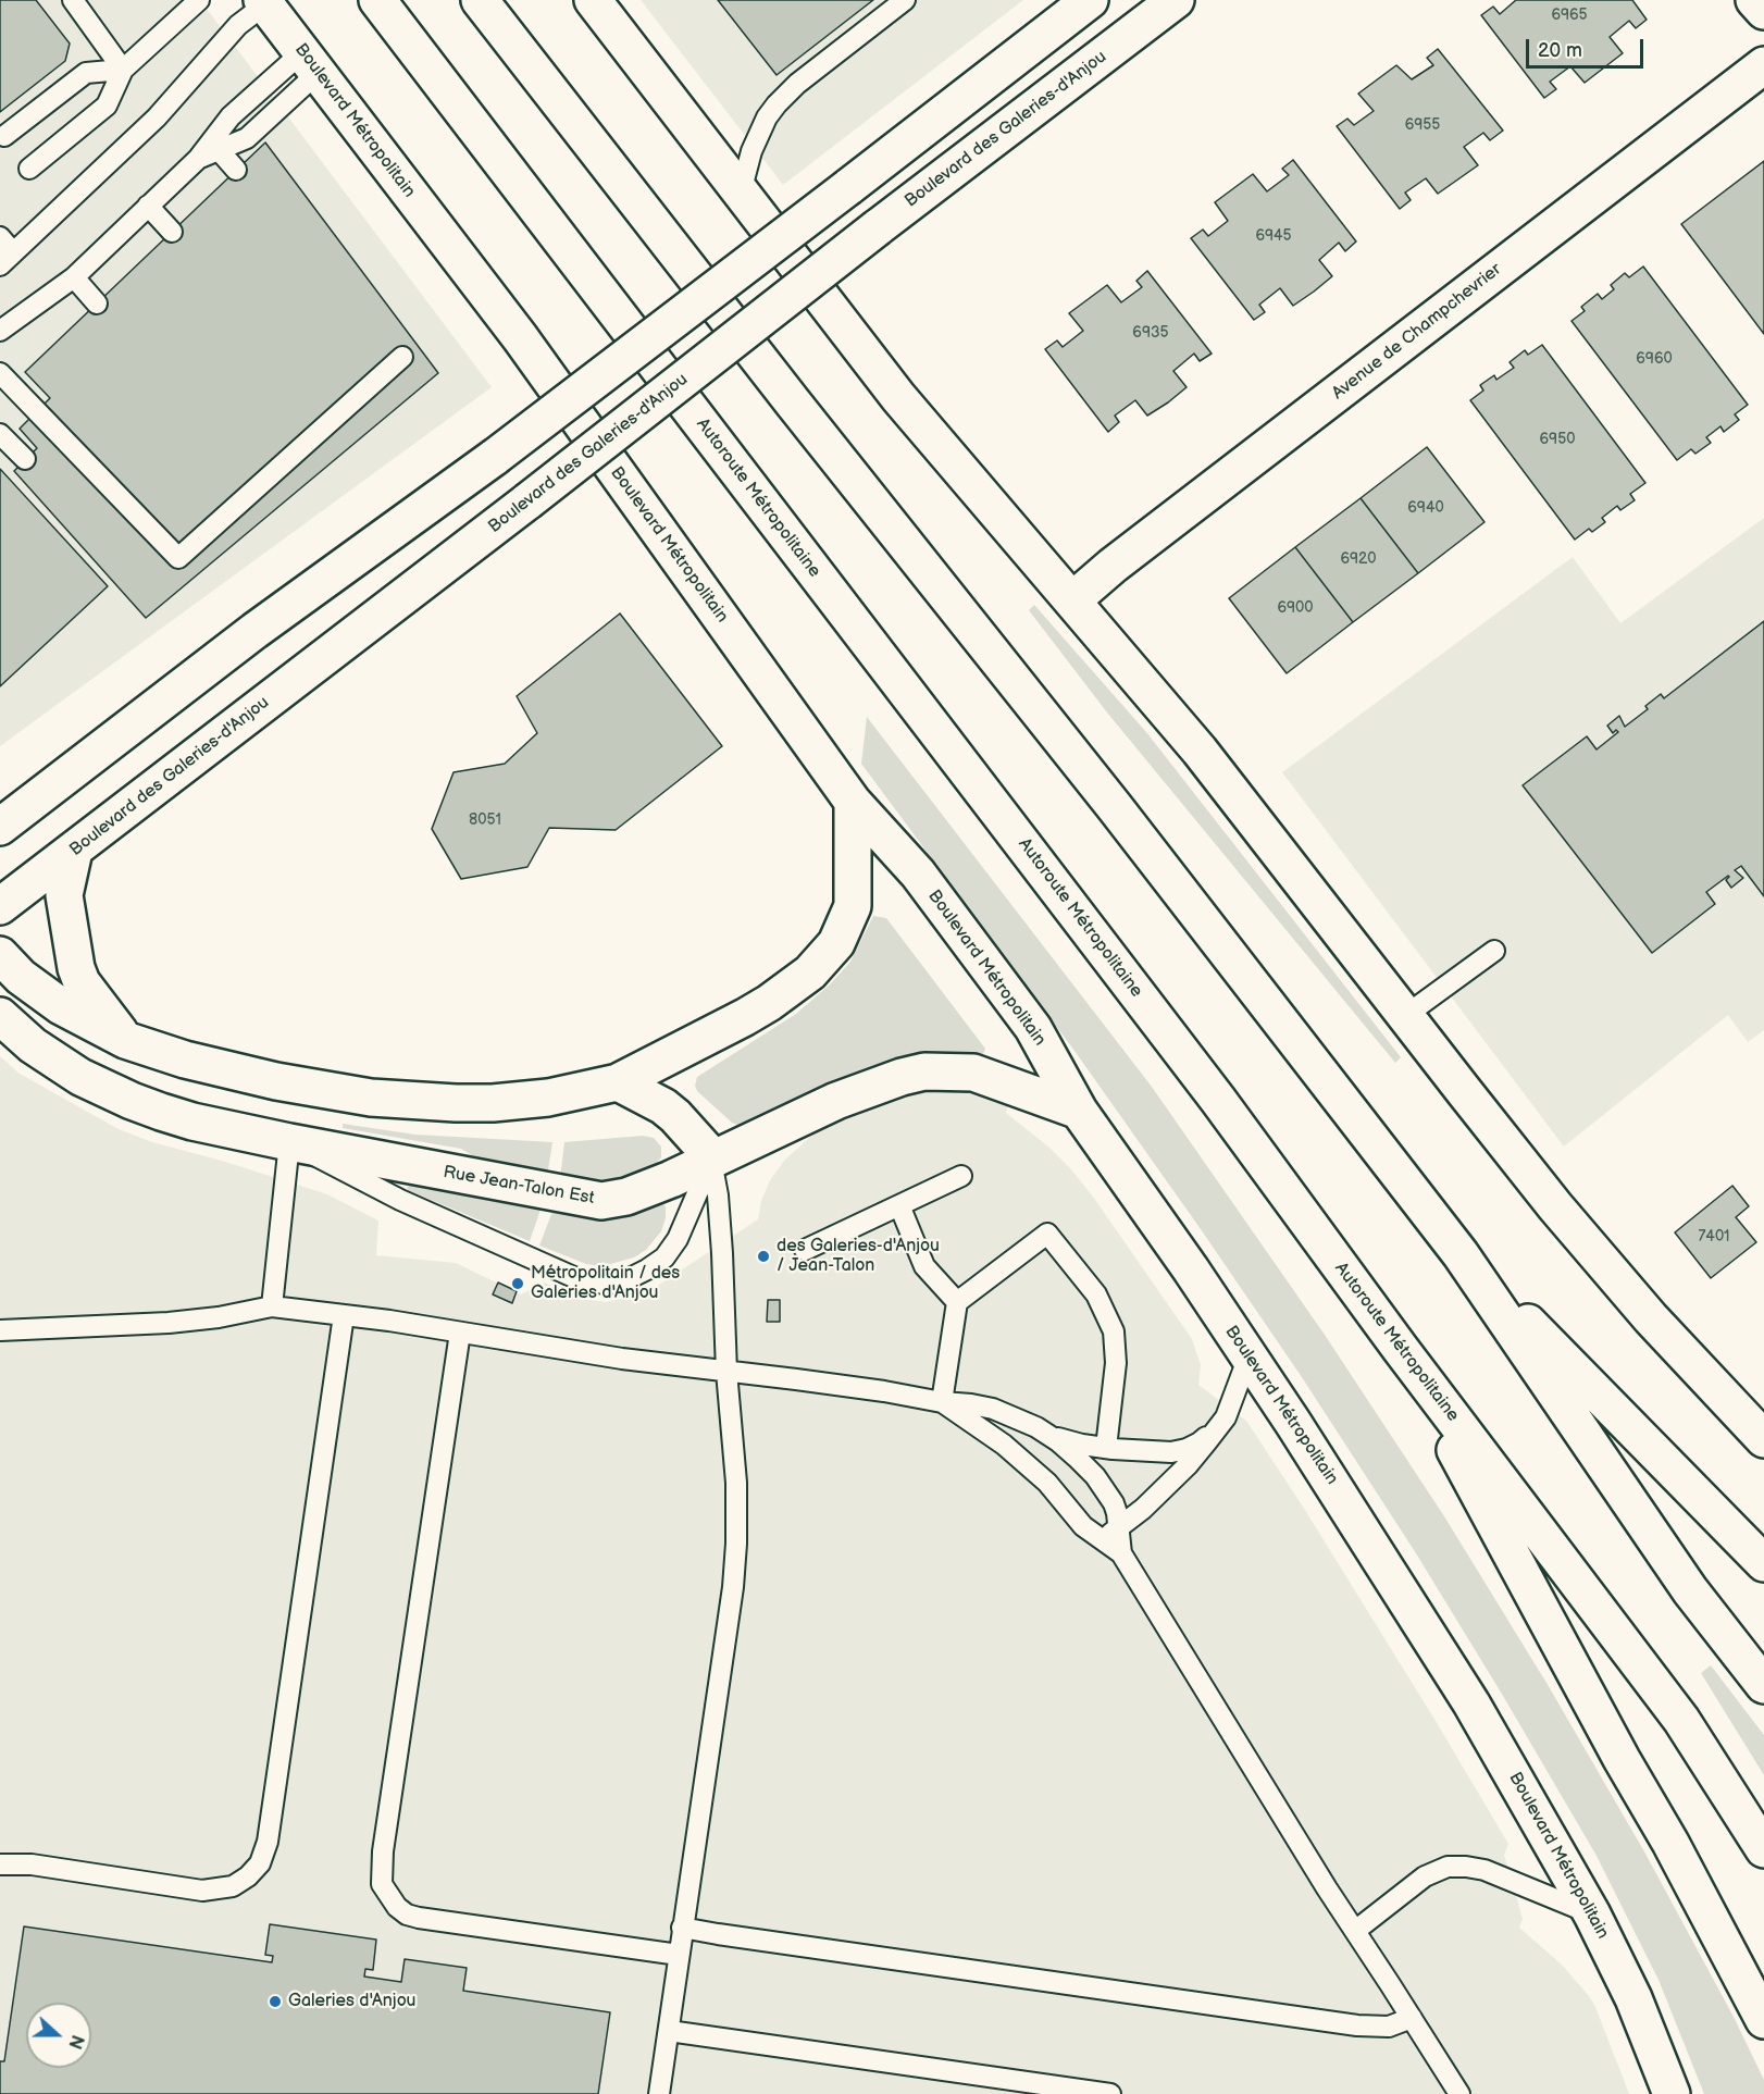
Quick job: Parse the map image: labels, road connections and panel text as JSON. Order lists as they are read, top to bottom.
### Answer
{
  "streets": {
    "main road": [
      "Boulevard Métropolitain",
      "Boulevard des Galeries-d'Anjou",
      "Avenue de Champchevrier",
      "Autoroute Métropolitaine",
      "Rue Jean-Talon Est"
    ]
  },
  "crossings": [
    ["Boulevard Métropolitain", "Rue Jean-Talon Est"]
  ],
  "places": ["des Galeries-d'Anjou / Jean-Talon", "Métropolitain / des Galeries d'Anjou", "Galeries d'Anjou"],
  "house_numbers": [
    "6965",
    "6955",
    "6945",
    "6935",
    "6960",
    "6950",
    "6940",
    "6920",
    "6900",
    "8051",
    "7401"
  ],
  "scale_bar": "20 m",
  "north": "right"
}
